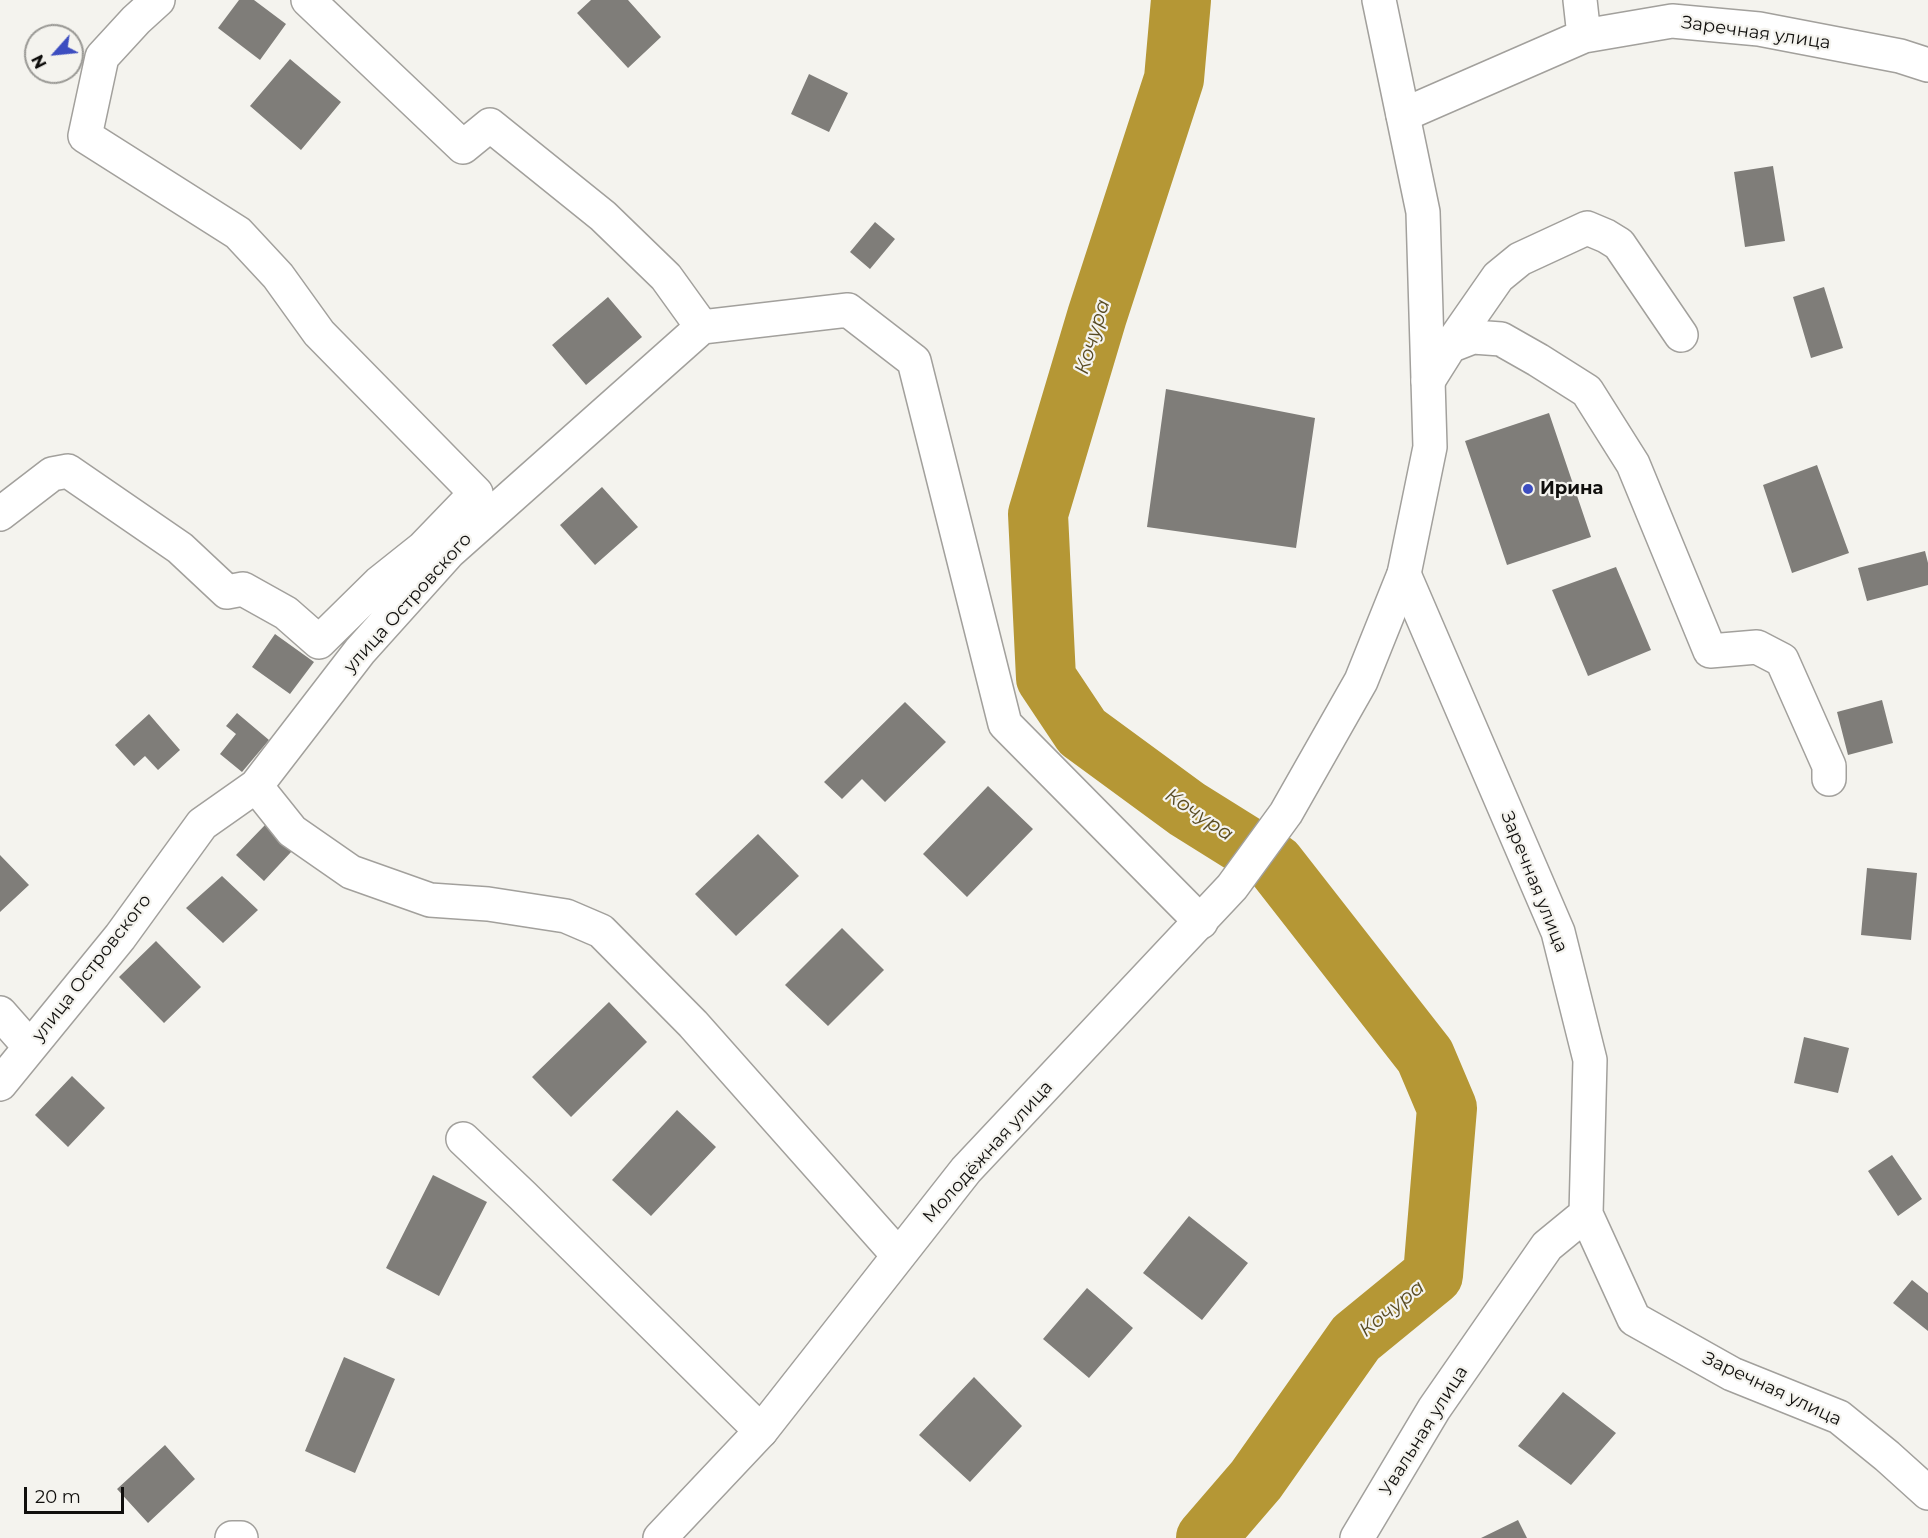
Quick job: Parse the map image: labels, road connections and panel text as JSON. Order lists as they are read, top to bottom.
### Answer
{
  "streets": {
    "street": [
      "Заречная улица",
      "улица Островского",
      "Молодёжная улица",
      "Увальная улица"
    ]
  },
  "crossings": [
    ["Заречная улица", "Молодёжная улица"],
    ["Заречная улица", "Увальная улица"]
  ],
  "water": ["Кочура"],
  "places": ["Ирина"],
  "scale_bar": "20 m",
  "north": "bottom left"
}
